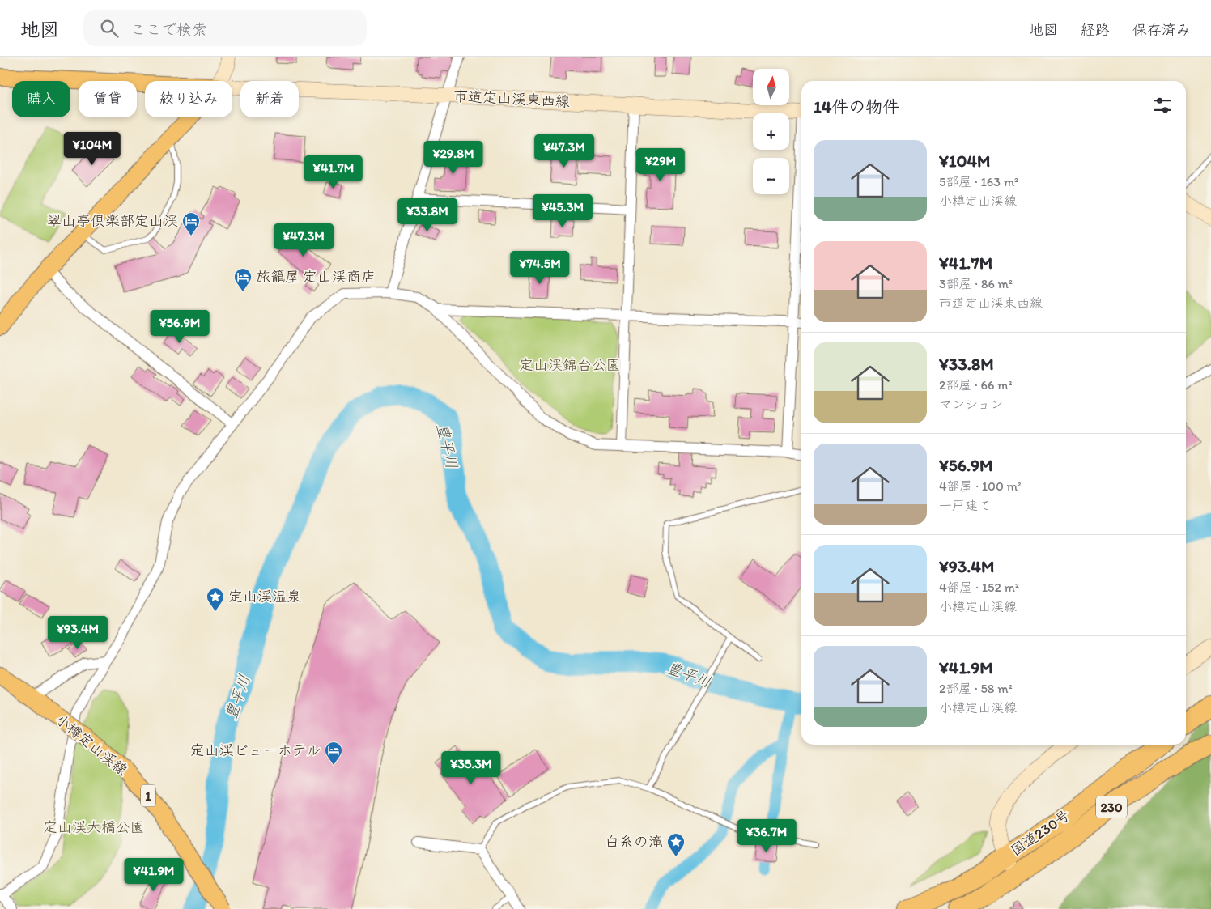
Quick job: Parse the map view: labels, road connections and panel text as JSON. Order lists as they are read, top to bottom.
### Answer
{
  "streets": {
    "highway": ["230", "国道230号"],
    "main road": ["小樽定山渓線", "1"],
    "street": ["市道定山渓東西線"]
  },
  "water": ["豊平川"],
  "parks": ["定山渓錦台公園", "定山渓大橋公園"],
  "places": {
    "hotel": ["翠山亭倶楽部定山渓", "旅籠屋 定山渓商店", "定山渓ビューホテル"],
    "place": ["定山渓温泉", "白糸の滝"]
  },
  "north": "top",
  "page": {
    "header": "地図",
    "search": "ここで検索",
    "nav": ["地図", "経路", "保存済み"],
    "map_buttons": ["+", "−"],
    "chip": [
      "購入",
      "賃貸",
      "絞り込み",
      "新着"
    ],
    "heading": "14件の物件",
    "list": [
      {
        "name": "¥104M",
        "note": "5部屋 · 163 m² · 小樽定山渓線"
      },
      {
        "name": "¥41.7M",
        "note": "3部屋 · 86 m² · 市道定山渓東西線"
      },
      {
        "name": "¥33.8M",
        "note": "2部屋 · 66 m² · マンション"
      },
      {
        "name": "¥56.9M",
        "note": "4部屋 · 100 m² · 一戸建て"
      },
      {
        "name": "¥93.4M",
        "note": "4部屋 · 152 m² · 小樽定山渓線"
      },
      {
        "name": "¥41.9M",
        "note": "2部屋 · 58 m² · 小樽定山渓線"
      }
    ],
    "price": [
      "¥104M",
      "¥47.3M",
      "¥29.8M",
      "¥29M",
      "¥41.7M",
      "¥45.3M",
      "¥33.8M",
      "¥47.3M",
      "¥74.5M",
      "¥56.9M",
      "¥93.4M",
      "¥35.3M",
      "¥36.7M",
      "¥41.9M"
    ]
  }
}
